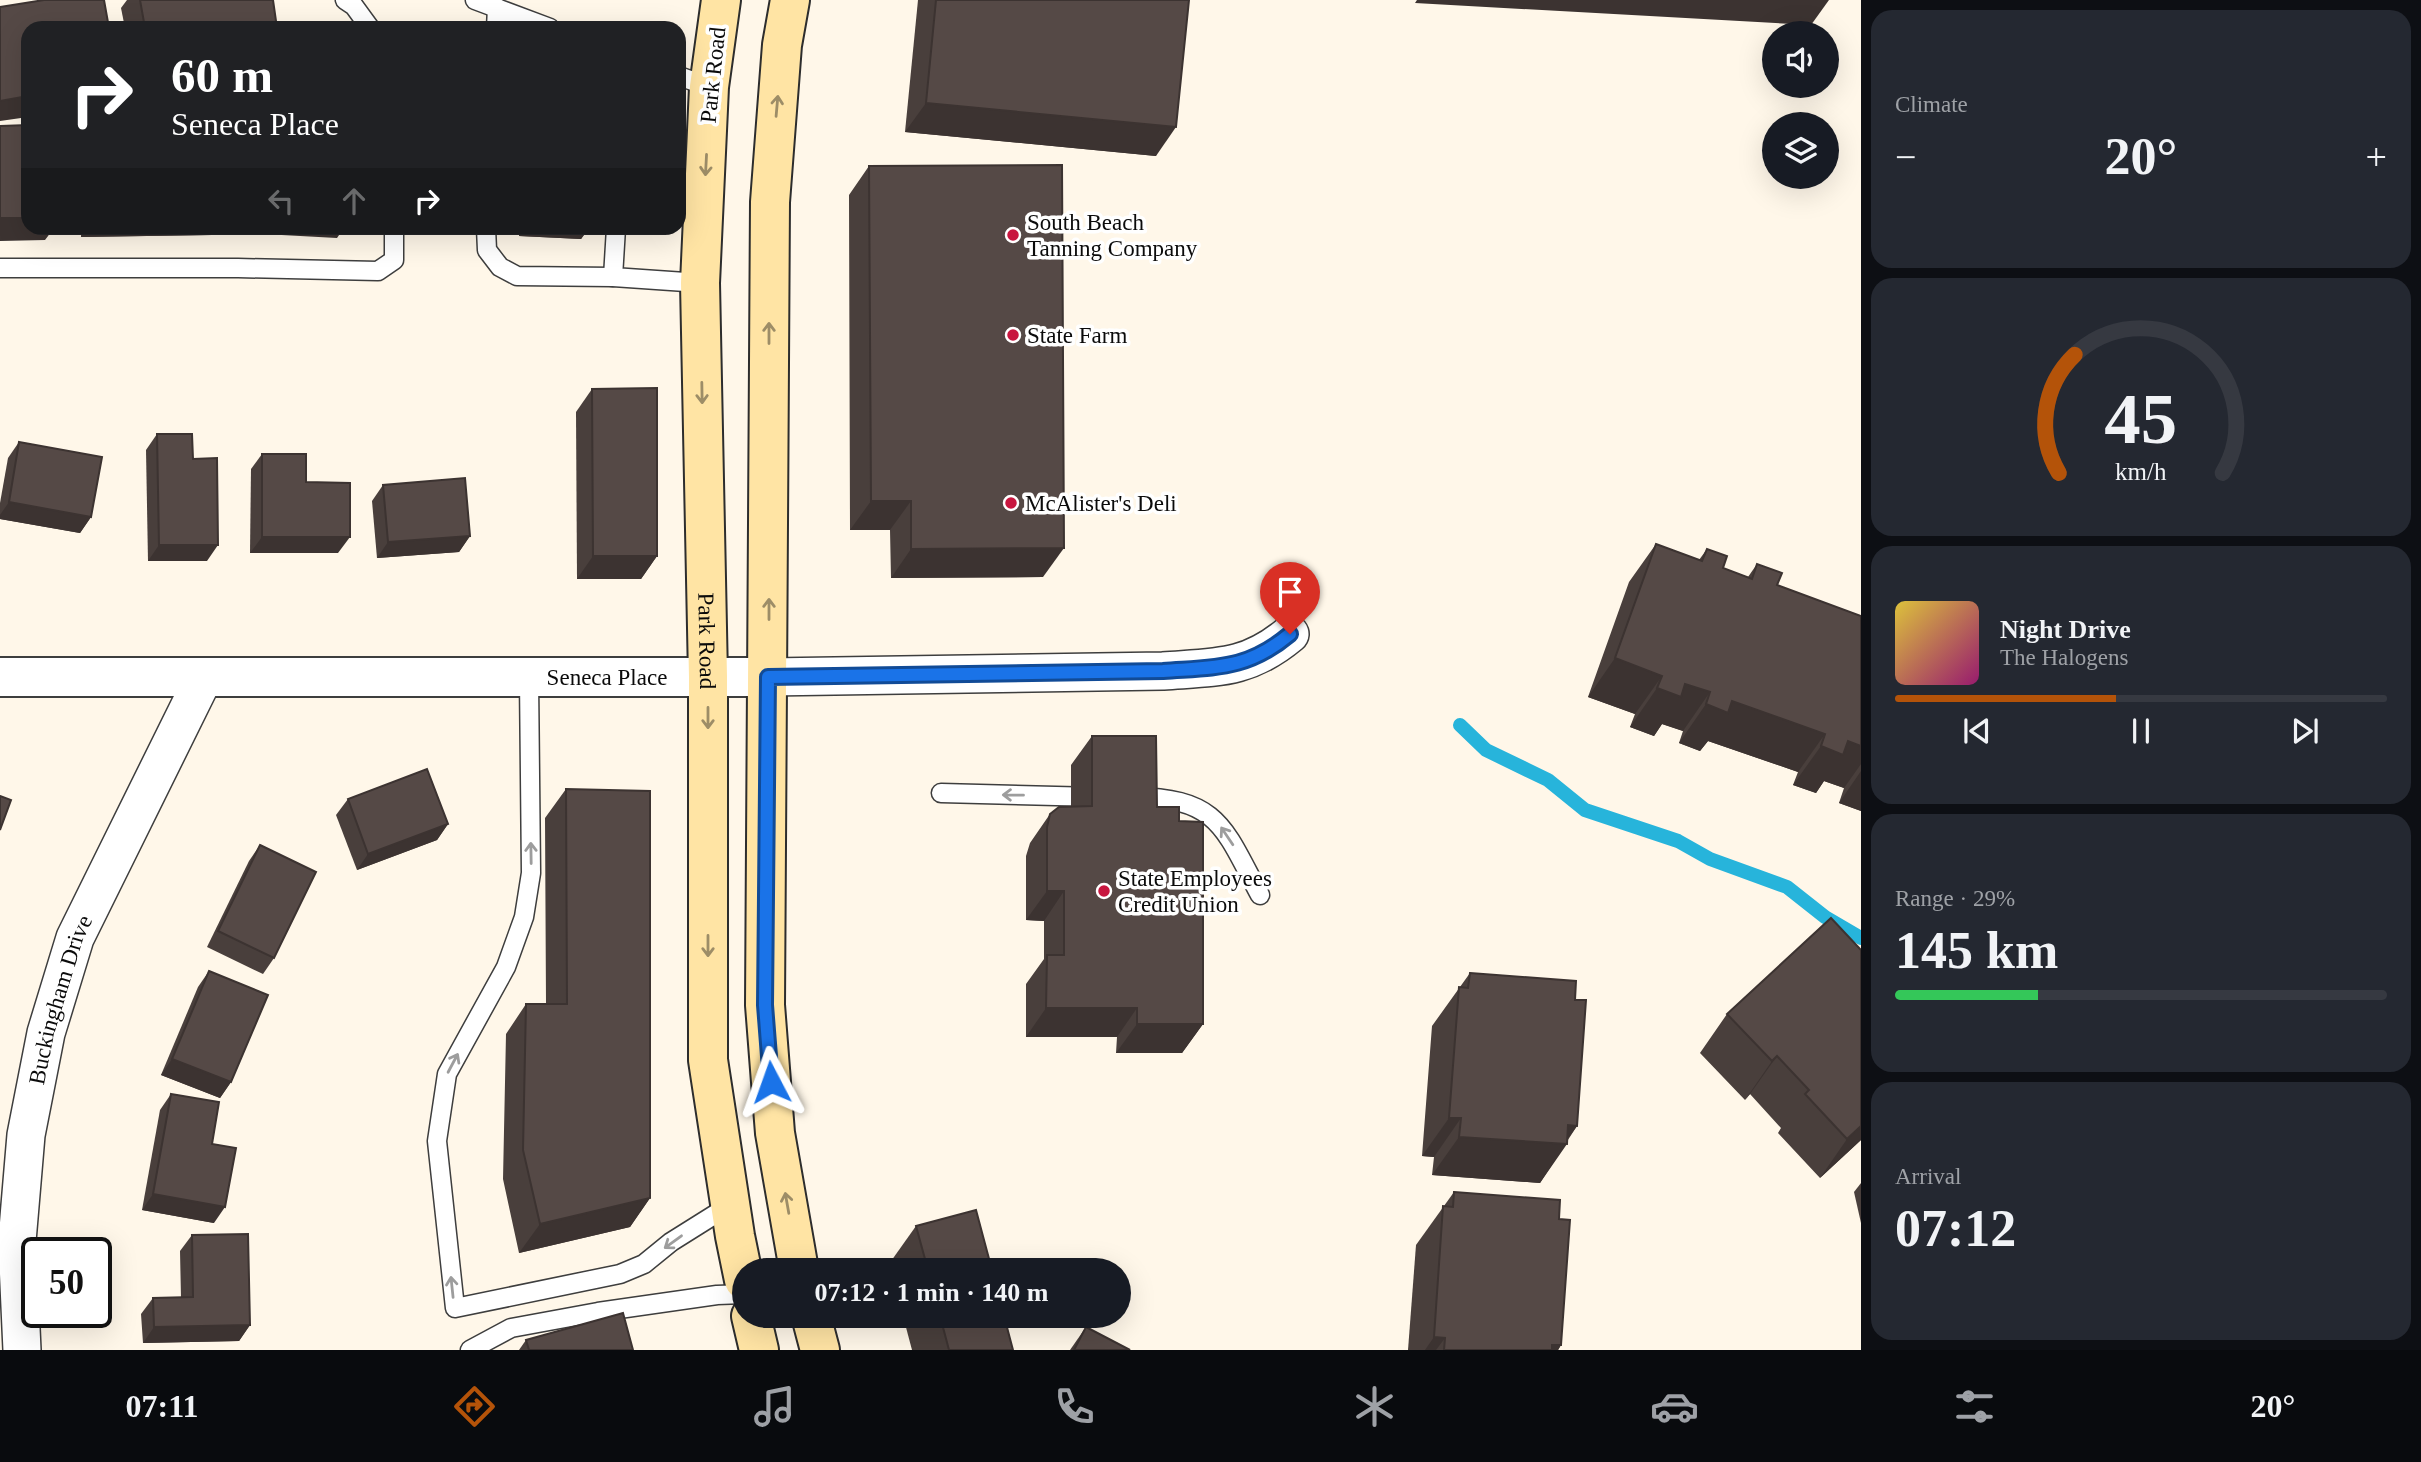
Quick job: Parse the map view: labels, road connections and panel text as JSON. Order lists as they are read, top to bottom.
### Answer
{
  "streets": {
    "main road": ["Park Road"],
    "street": ["Seneca Place", "Buckingham Drive"]
  },
  "crossings": [
    ["Park Road", "Seneca Place"],
    ["Seneca Place", "Buckingham Drive"]
  ],
  "places": [
    "South Beach Tanning Company",
    "State Farm",
    "McAlister's Deli",
    "State Employees Credit Union"
  ],
  "page": {
    "tile": [
      "Climate",
      ["Range · 29%", "145 km"],
      ["Arrival", "07:12"]
    ],
    "turn": ["60 m", "Seneca Place"],
    "heat": ["−", "20°", "+"],
    "song": ["Night Drive", "The Halogens"],
    "limit": "50",
    "trip": "07:12 · 1 min · 140 m",
    "tabs": ["07:11", "20°"],
    "gauge": ["45", "km/h"]
  }
}
